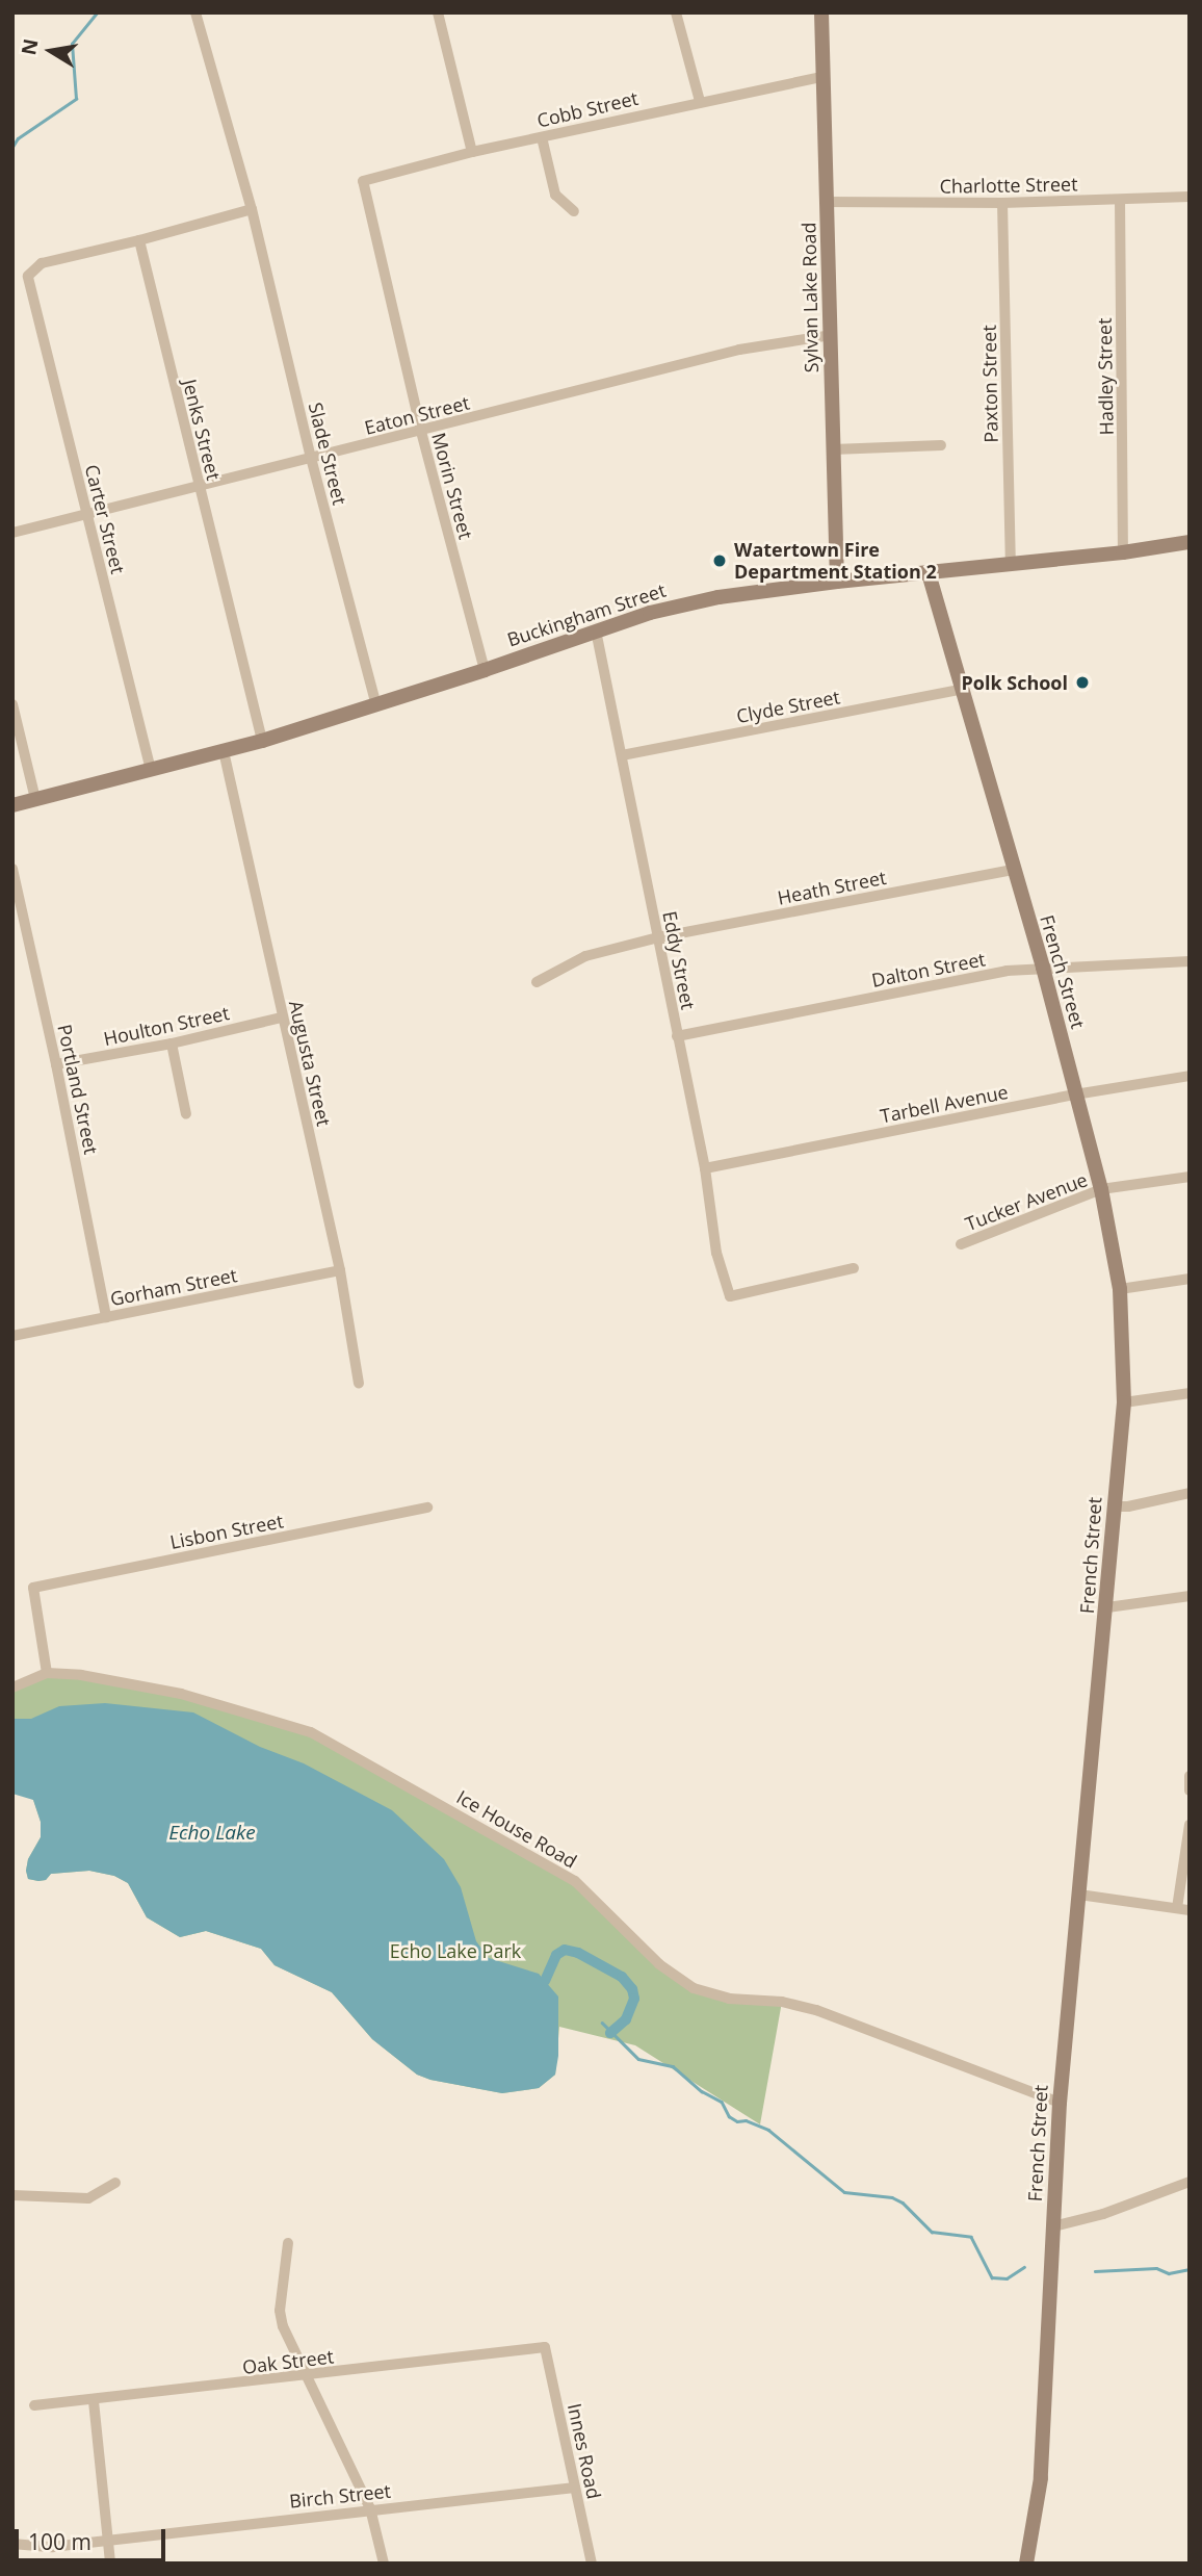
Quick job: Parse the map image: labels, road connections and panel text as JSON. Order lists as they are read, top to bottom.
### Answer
{
  "streets": {
    "street": [
      "Cobb Street",
      "Charlotte Street",
      "Sylvan Lake Road",
      "Hadley Street",
      "Paxton Street",
      "Eaton Street",
      "Jenks Street",
      "Slade Street",
      "Morin Street",
      "Carter Street",
      "Buckingham Street",
      "Clyde Street",
      "Heath Street",
      "Eddy Street",
      "Dalton Street",
      "French Street",
      "Houlton Street",
      "Augusta Street",
      "Portland Street",
      "Tarbell Avenue",
      "Tucker Avenue",
      "Gorham Street",
      "Lisbon Street",
      "Ice House Road",
      "Oak Street",
      "Innes Road",
      "Birch Street"
    ]
  },
  "crossings": [
    ["Cobb Street", "Sylvan Lake Road"],
    ["Cobb Street", "Morin Street"],
    ["Charlotte Street", "Sylvan Lake Road"],
    ["Charlotte Street", "Hadley Street"],
    ["Charlotte Street", "Paxton Street"],
    ["Sylvan Lake Road", "Eaton Street"],
    ["Sylvan Lake Road", "Buckingham Street"],
    ["Hadley Street", "Buckingham Street"],
    ["Paxton Street", "Buckingham Street"],
    ["Eaton Street", "Jenks Street"],
    ["Eaton Street", "Slade Street"],
    ["Eaton Street", "Morin Street"],
    ["Eaton Street", "Carter Street"],
    ["Jenks Street", "Carter Street"],
    ["Jenks Street", "Buckingham Street"],
    ["Slade Street", "Buckingham Street"],
    ["Morin Street", "Buckingham Street"],
    ["Carter Street", "Buckingham Street"],
    ["Buckingham Street", "Eddy Street"],
    ["Buckingham Street", "French Street"],
    ["Buckingham Street", "Augusta Street"],
    ["Clyde Street", "Eddy Street"],
    ["Clyde Street", "French Street"],
    ["Heath Street", "Eddy Street"],
    ["Heath Street", "French Street"],
    ["Eddy Street", "Dalton Street"],
    ["Eddy Street", "Tarbell Avenue"],
    ["Dalton Street", "French Street"],
    ["French Street", "Tarbell Avenue"],
    ["French Street", "Tucker Avenue"],
    ["French Street", "Ice House Road"],
    ["Houlton Street", "Augusta Street"],
    ["Houlton Street", "Portland Street"],
    ["Augusta Street", "Gorham Street"],
    ["Portland Street", "Gorham Street"],
    ["Lisbon Street", "Ice House Road"],
    ["Oak Street", "Innes Road"],
    ["Innes Road", "Birch Street"]
  ],
  "water": ["Echo Lake"],
  "parks": ["Echo Lake Park"],
  "places": ["Watertown Fire Department Station 2", "Polk School"],
  "scale_bar": "100 m",
  "north": "left"
}
